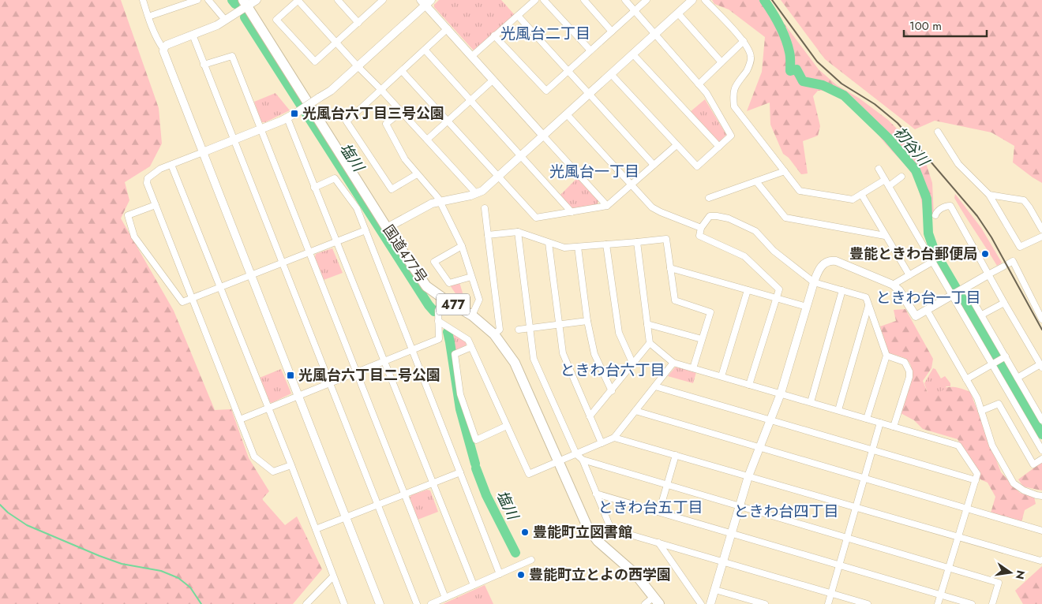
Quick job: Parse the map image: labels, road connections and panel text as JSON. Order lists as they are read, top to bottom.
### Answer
{
  "streets": {
    "highway": ["国道477号", "477"]
  },
  "districts": [
    "光風台二丁目",
    "光風台一丁目",
    "ときわ台一丁目",
    "ときわ台六丁目",
    "ときわ台五丁目",
    "ときわ台四丁目"
  ],
  "water": ["初谷川", "塩川"],
  "places": {
    "transit": ["光風台六丁目三号公園", "光風台六丁目二号公園"],
    "other": ["豊能ときわ台郵便局", "豊能町立図書館", "豊能町立とよの西学園"]
  },
  "scale_bar": "100 m",
  "north": "right"
}
